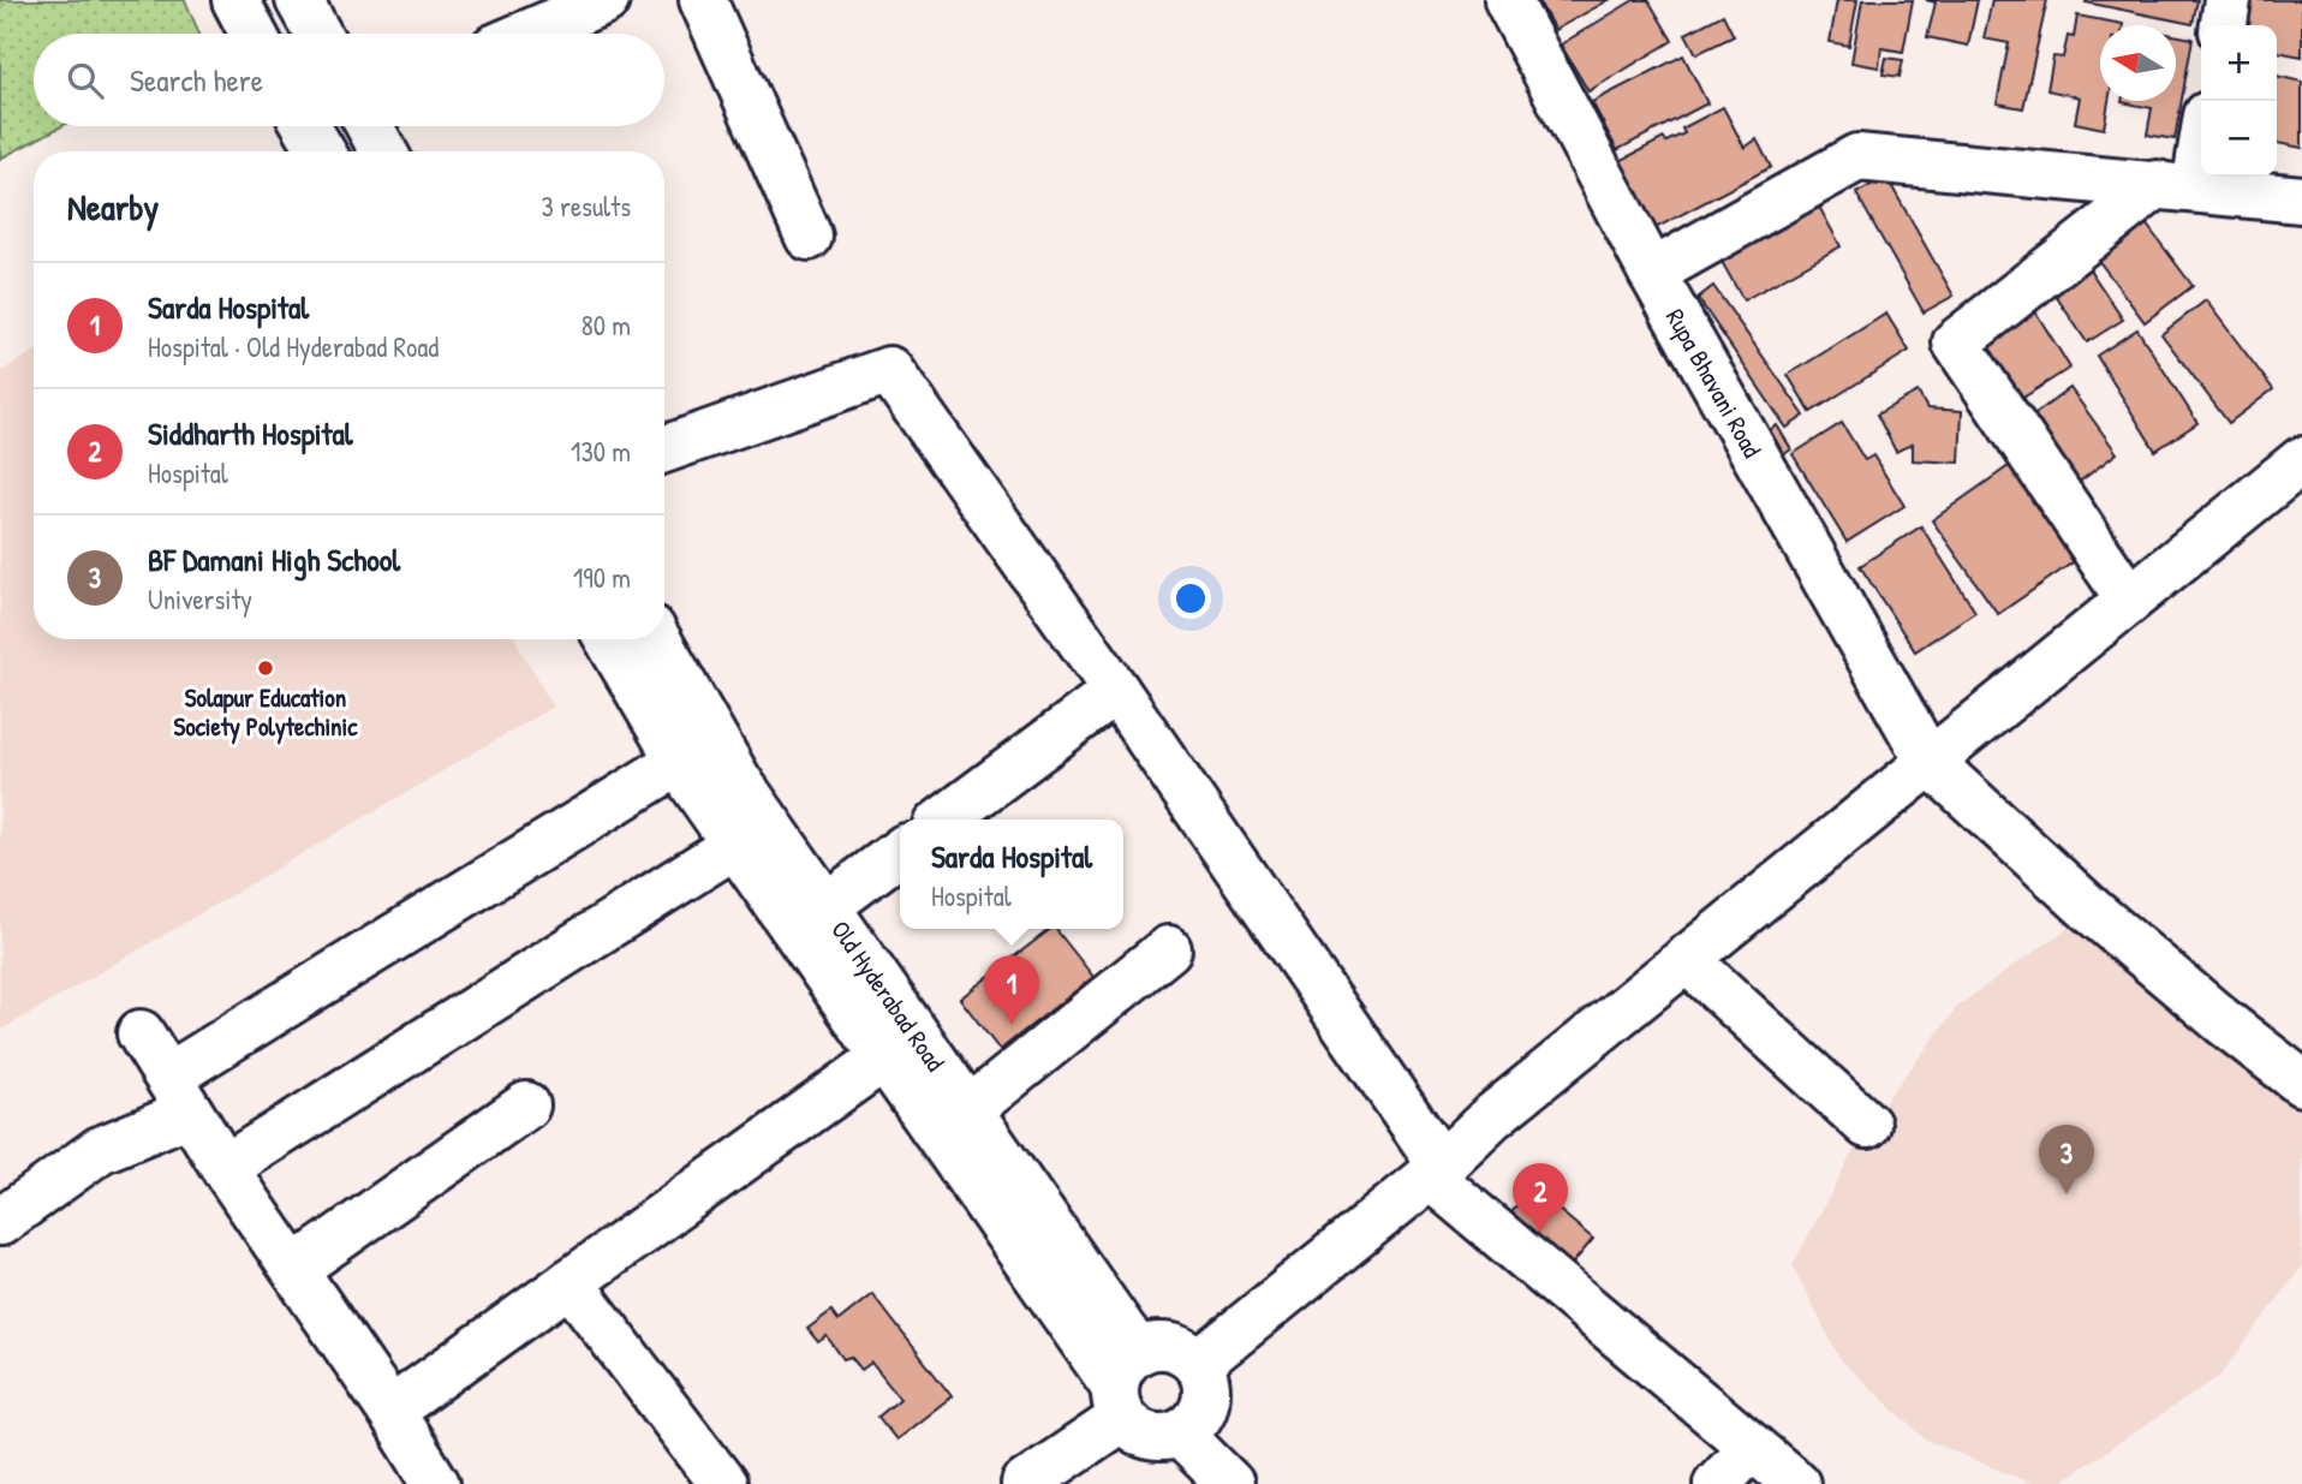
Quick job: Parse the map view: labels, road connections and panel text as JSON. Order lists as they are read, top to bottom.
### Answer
{
  "streets": {
    "street": ["Rupa Bhavani Road", "Old Hyderabad Road"]
  },
  "places": ["Solapur Education Society Polytechinic"],
  "north": "left",
  "page": {
    "map_buttons": ["+", "−"],
    "search": "Search here",
    "heading": ["Nearby", "3 results"],
    "list": [
      {
        "mark": "1",
        "name": "Sarda Hospital",
        "note": "Hospital · Old Hyderabad Road",
        "value": "80 m"
      },
      {
        "mark": "2",
        "name": "Siddharth Hospital",
        "note": "Hospital",
        "value": "130 m"
      },
      {
        "mark": "3",
        "name": "BF Damani High School",
        "note": "University",
        "value": "190 m"
      }
    ],
    "popup": ["Sarda Hospital", "Hospital"],
    "pins": ["1", "3", "2"]
  }
}
